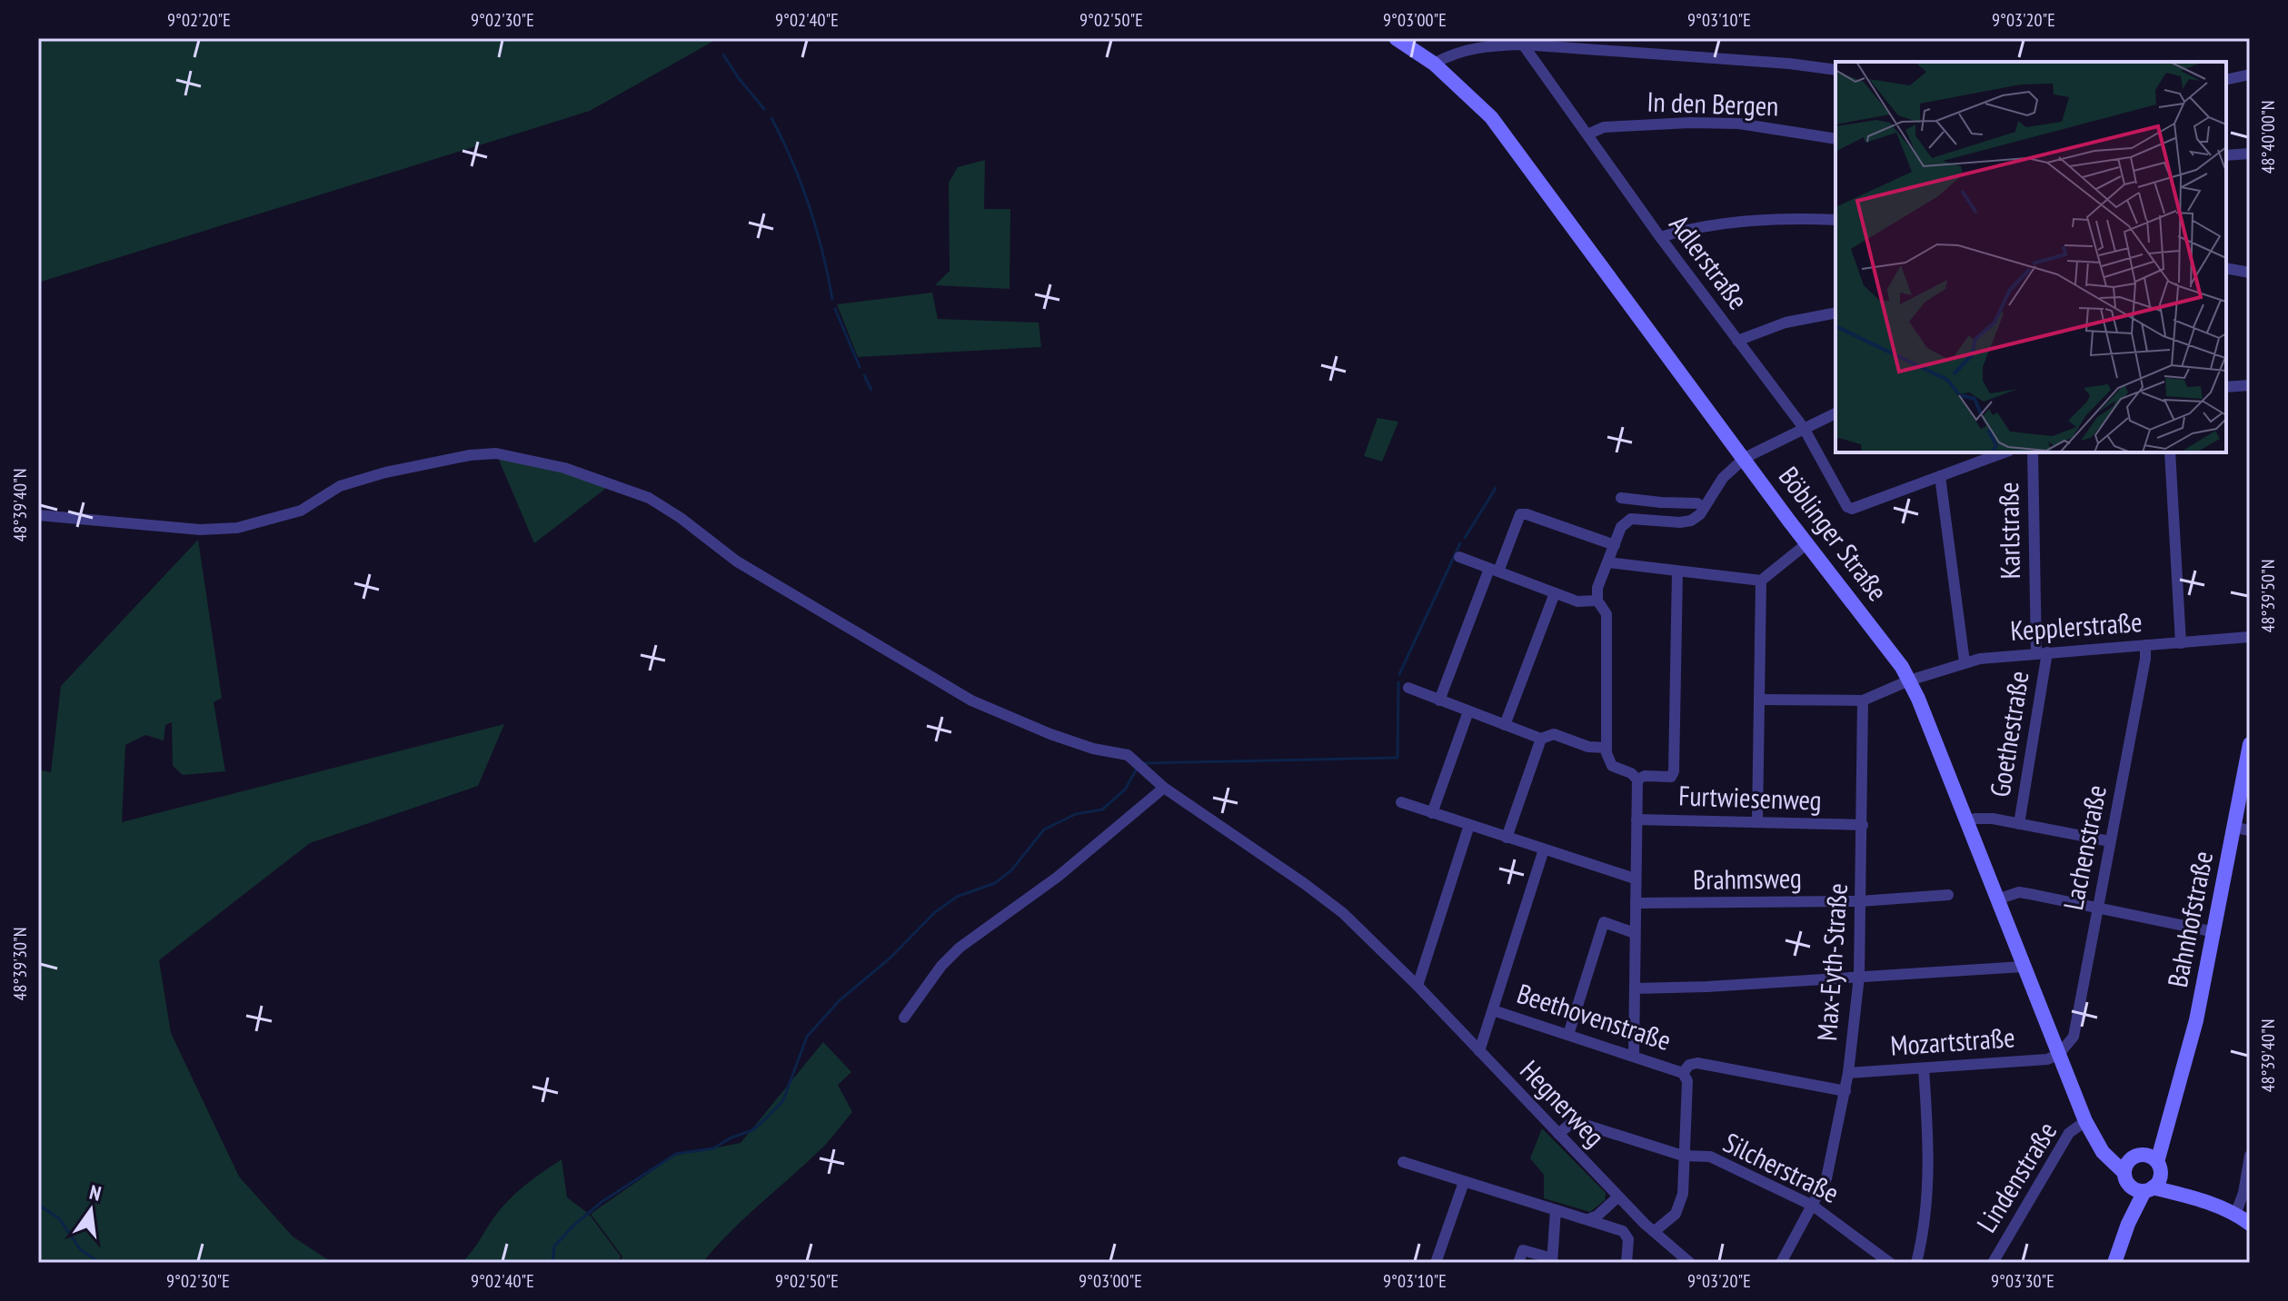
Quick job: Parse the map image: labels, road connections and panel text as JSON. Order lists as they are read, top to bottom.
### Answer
{
  "streets": {
    "main road": ["Böblinger Straße", "Bahnhofstraße"],
    "street": [
      "In den Bergen",
      "Adlerstraße",
      "Karlstraße",
      "Kepplerstraße",
      "Goethestraße",
      "Furtwiesenweg",
      "Lachenstraße",
      "Brahmsweg",
      "Max-Eyth-Straße",
      "Beethovenstraße",
      "Mozartstraße",
      "Hegnerweg",
      "Silcherstraße",
      "Lindenstraße"
    ]
  },
  "crossings": [
    ["In den Bergen", "Adlerstraße"],
    ["Karlstraße", "Kepplerstraße"],
    ["Karlstraße", "Goethestraße"],
    ["Böblinger Straße", "Kepplerstraße"],
    ["Böblinger Straße", "Lachenstraße"],
    ["Böblinger Straße", "Bahnhofstraße"],
    ["Böblinger Straße", "Mozartstraße"],
    ["Böblinger Straße", "Lindenstraße"],
    ["Kepplerstraße", "Goethestraße"],
    ["Kepplerstraße", "Lachenstraße"],
    ["Furtwiesenweg", "Max-Eyth-Straße"],
    ["Lachenstraße", "Mozartstraße"],
    ["Brahmsweg", "Max-Eyth-Straße"],
    ["Max-Eyth-Straße", "Mozartstraße"],
    ["Max-Eyth-Straße", "Silcherstraße"],
    ["Beethovenstraße", "Hegnerweg"],
    ["Beethovenstraße", "Silcherstraße"],
    ["Hegnerweg", "Silcherstraße"]
  ],
  "north": "top",
  "coordinates": [
    "9°02'20\"E",
    "9°02'30\"E",
    "9°02'40\"E",
    "9°02'50\"E",
    "9°03'00\"E",
    "9°03'10\"E",
    "9°03'20\"E",
    "48°40'00\"N",
    "48°39'40\"N",
    "48°39'50\"N",
    "48°39'30\"N",
    "9°03'30\"E"
  ]
}
